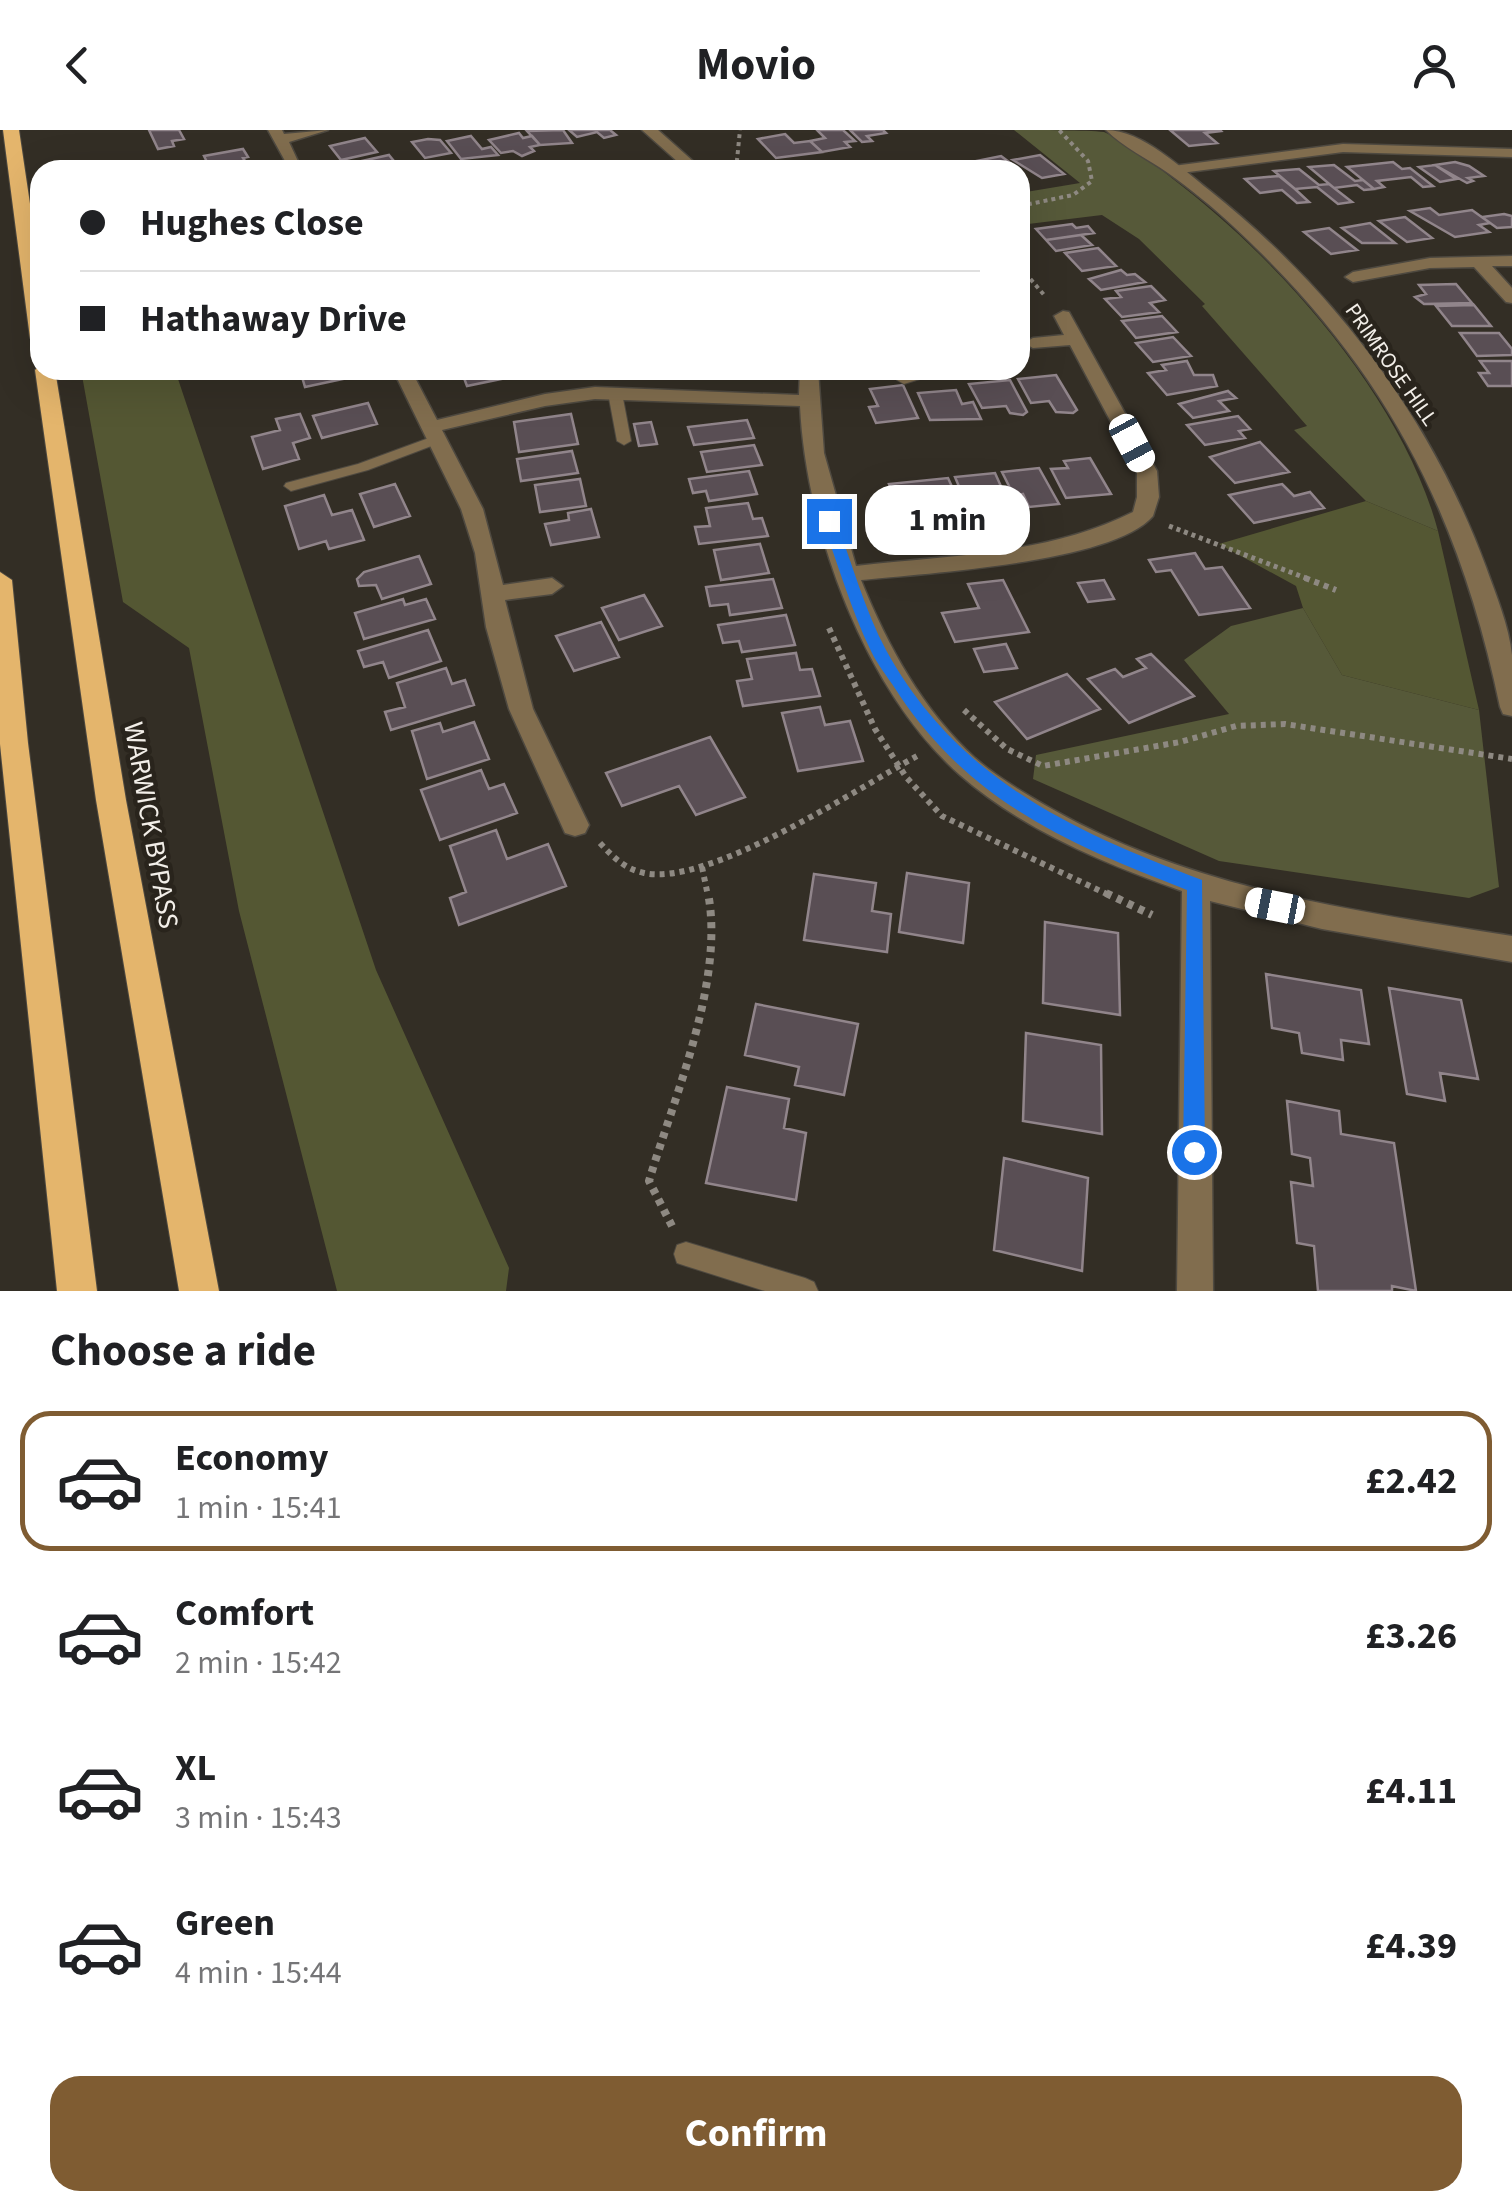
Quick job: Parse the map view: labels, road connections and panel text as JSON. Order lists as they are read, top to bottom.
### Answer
{
  "streets": {
    "highway": ["WARWICK BYPASS"],
    "street": ["PRIMROSE HILL"]
  },
  "page": {
    "header": "Movio",
    "banner": ["Hughes Close", "Hathaway Drive"],
    "bubble": "1 min",
    "heading": "Choose a ride",
    "list": [
      {
        "name": "Economy",
        "note": "1 min · 15:41",
        "value": "£2.42"
      },
      {
        "name": "Comfort",
        "note": "2 min · 15:42",
        "value": "£3.26"
      },
      {
        "name": "XL",
        "note": "3 min · 15:43",
        "value": "£4.11"
      },
      {
        "name": "Green",
        "note": "4 min · 15:44",
        "value": "£4.39"
      }
    ],
    "buttons": "Confirm"
  }
}
